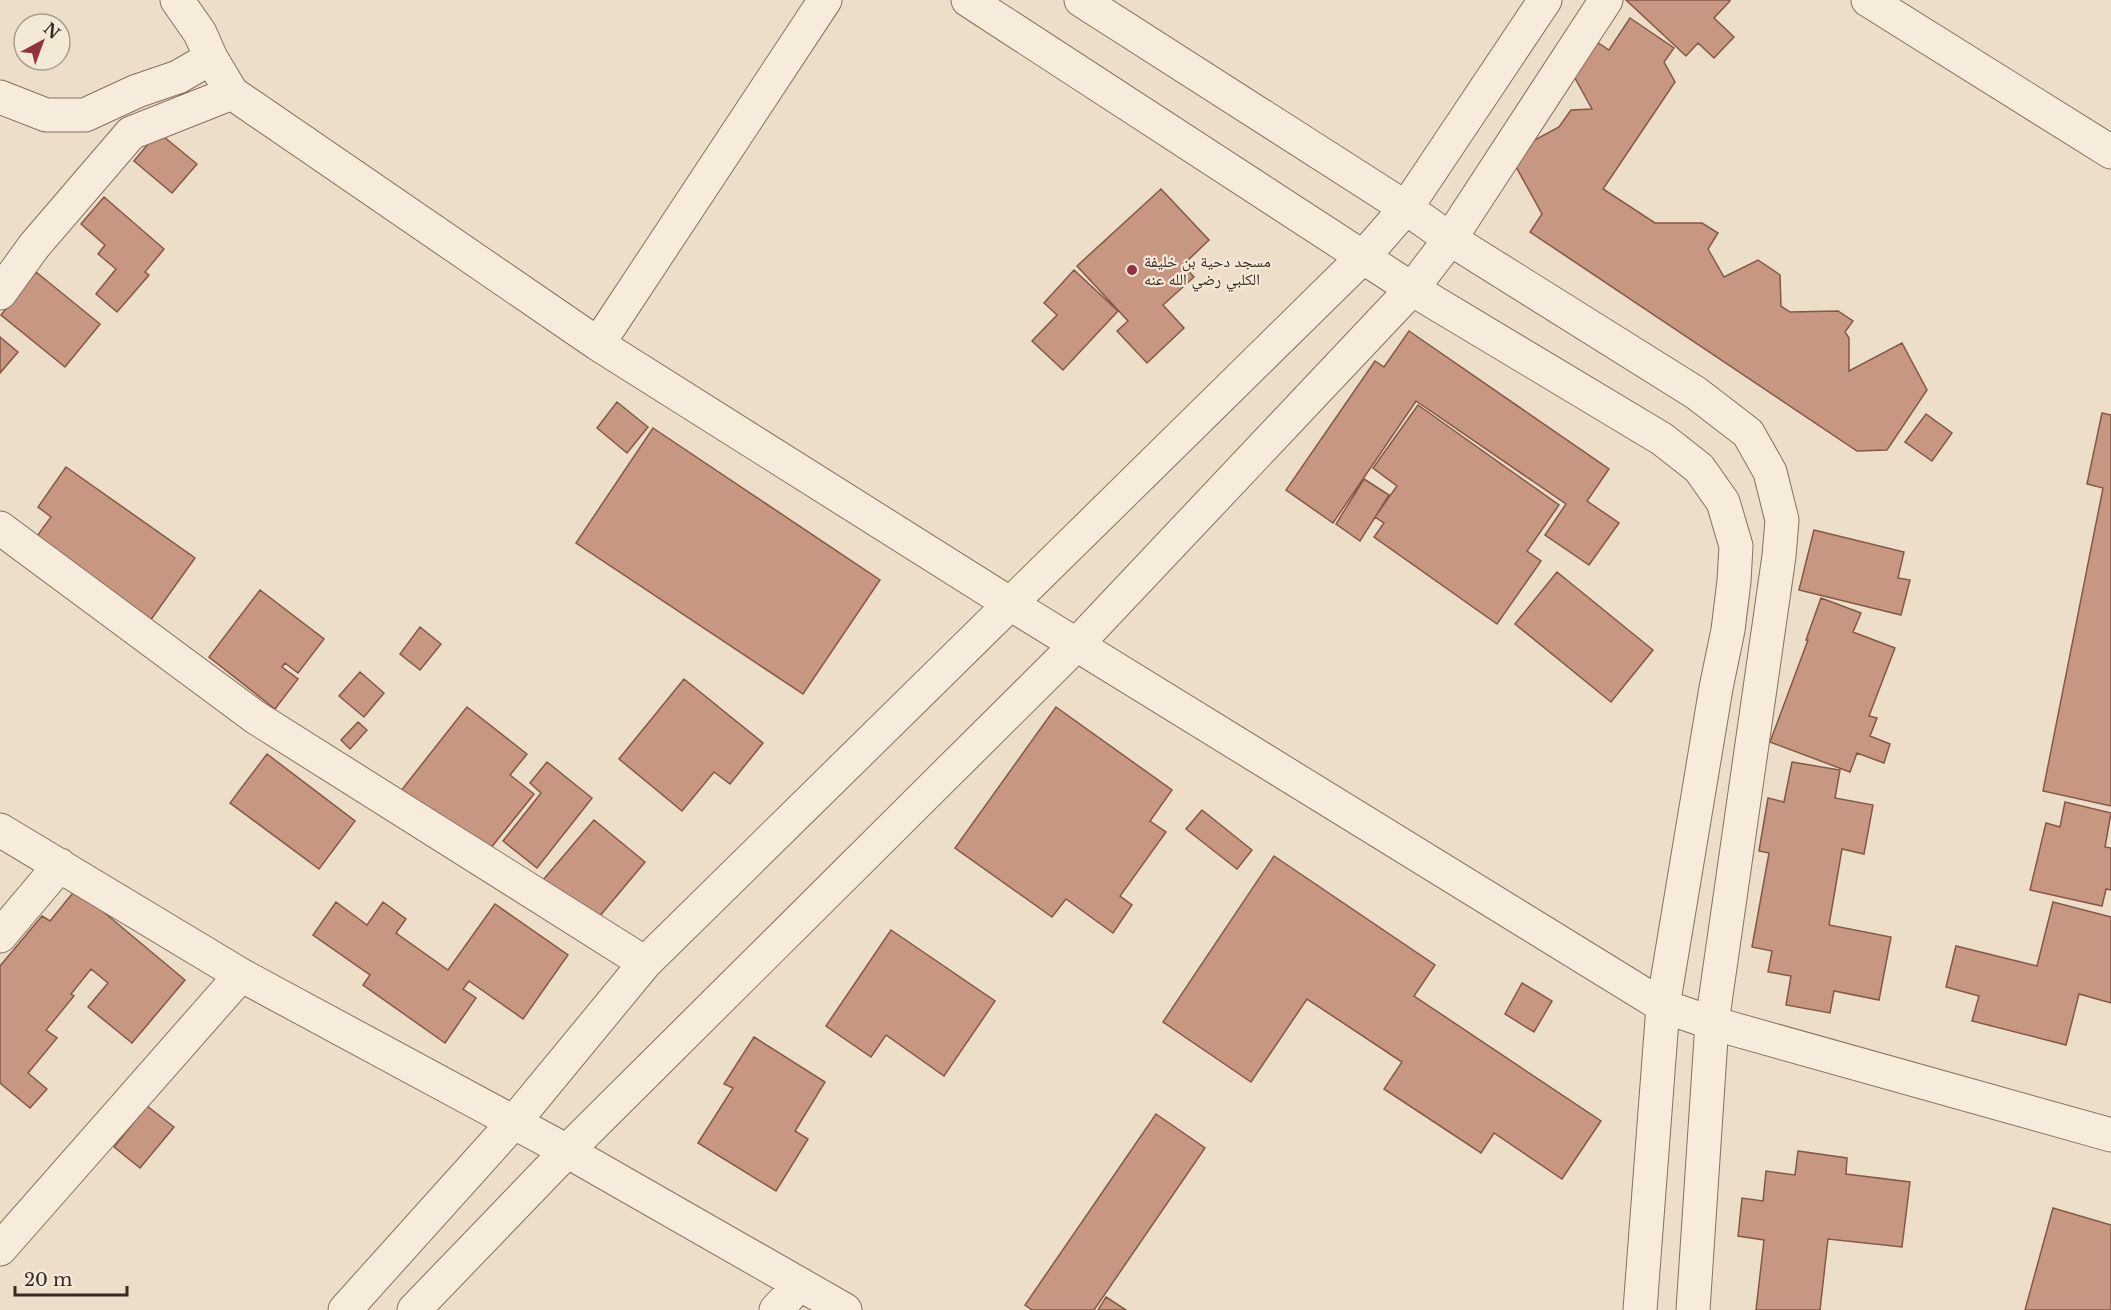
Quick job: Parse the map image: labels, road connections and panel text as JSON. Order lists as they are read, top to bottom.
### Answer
{
  "places": ["مسجد دحية بن خليفة الكلبي رضي الله عنه"],
  "scale_bar": "20 m",
  "north": "top right"
}
